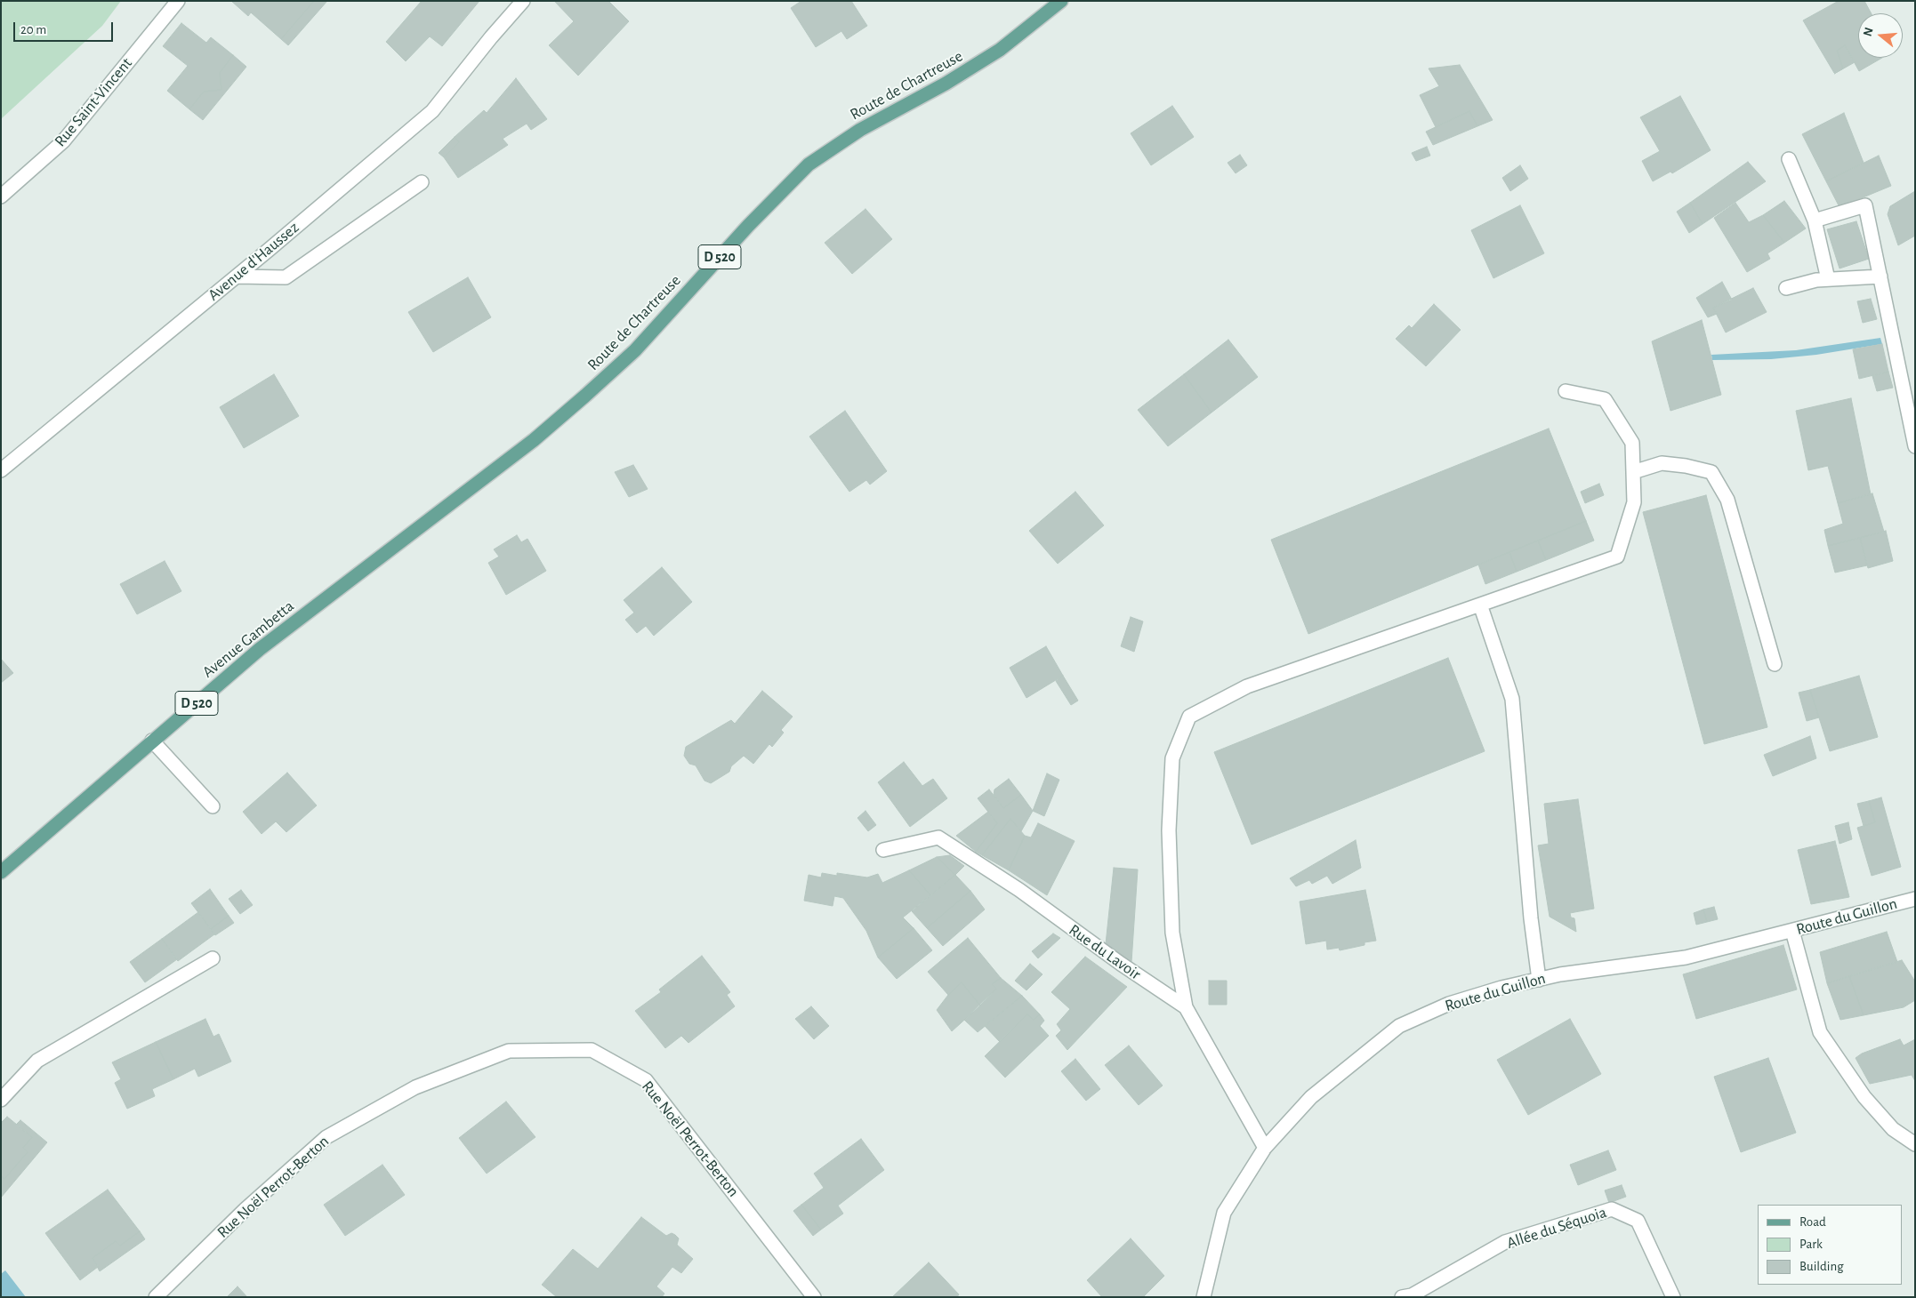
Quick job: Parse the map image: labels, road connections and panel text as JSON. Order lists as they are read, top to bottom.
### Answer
{
  "streets": {
    "main road": ["Route de Chartreuse", "D 520", "Avenue Gambetta"],
    "street": [
      "Rue Saint-Vincent",
      "Avenue d'Haussez",
      "Route du Guillon",
      "Rue du Lavoir",
      "Rue Noël Perrot-Berton",
      "Allée du Séquoia"
    ]
  },
  "crossings": [
    ["Route de Chartreuse", "Avenue Gambetta"],
    ["Route du Guillon", "Rue du Lavoir"]
  ],
  "legend": ["Road", "Park", "Building"],
  "scale_bar": "20 m",
  "north": "left"
}
